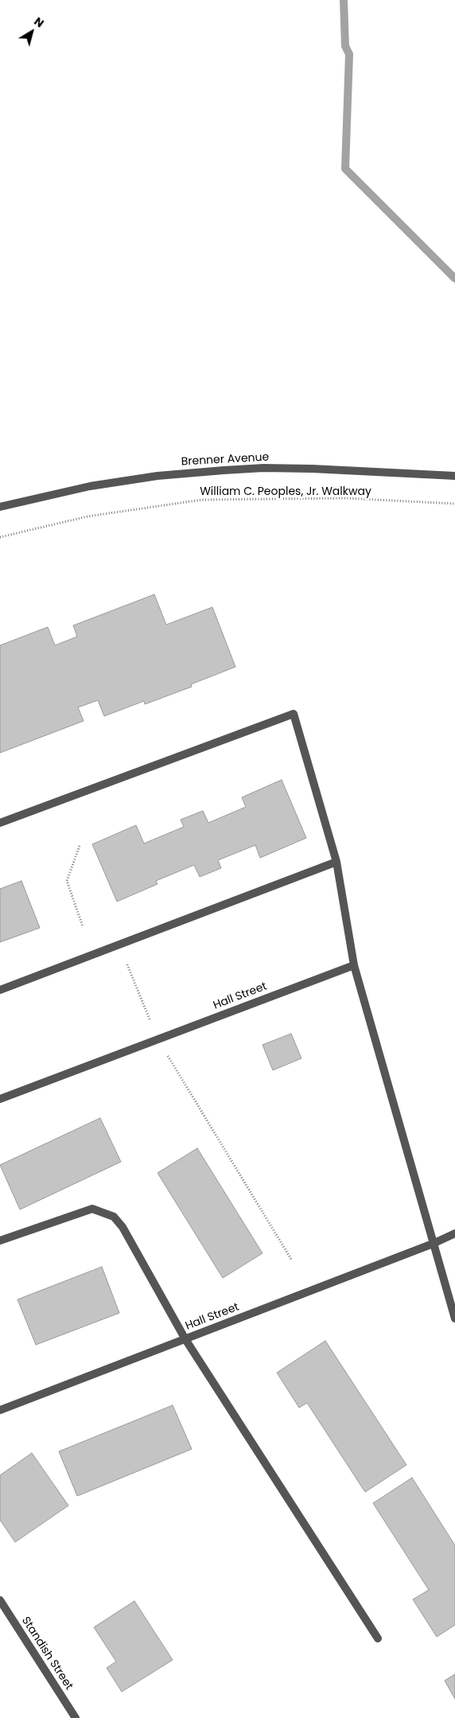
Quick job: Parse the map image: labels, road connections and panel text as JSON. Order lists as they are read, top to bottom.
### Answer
{
  "streets": {
    "street": ["Brenner Avenue", "Hall Street", "Standish Street"],
    "path": ["William C. Peoples, Jr. Walkway"]
  },
  "north": "top right"
}
